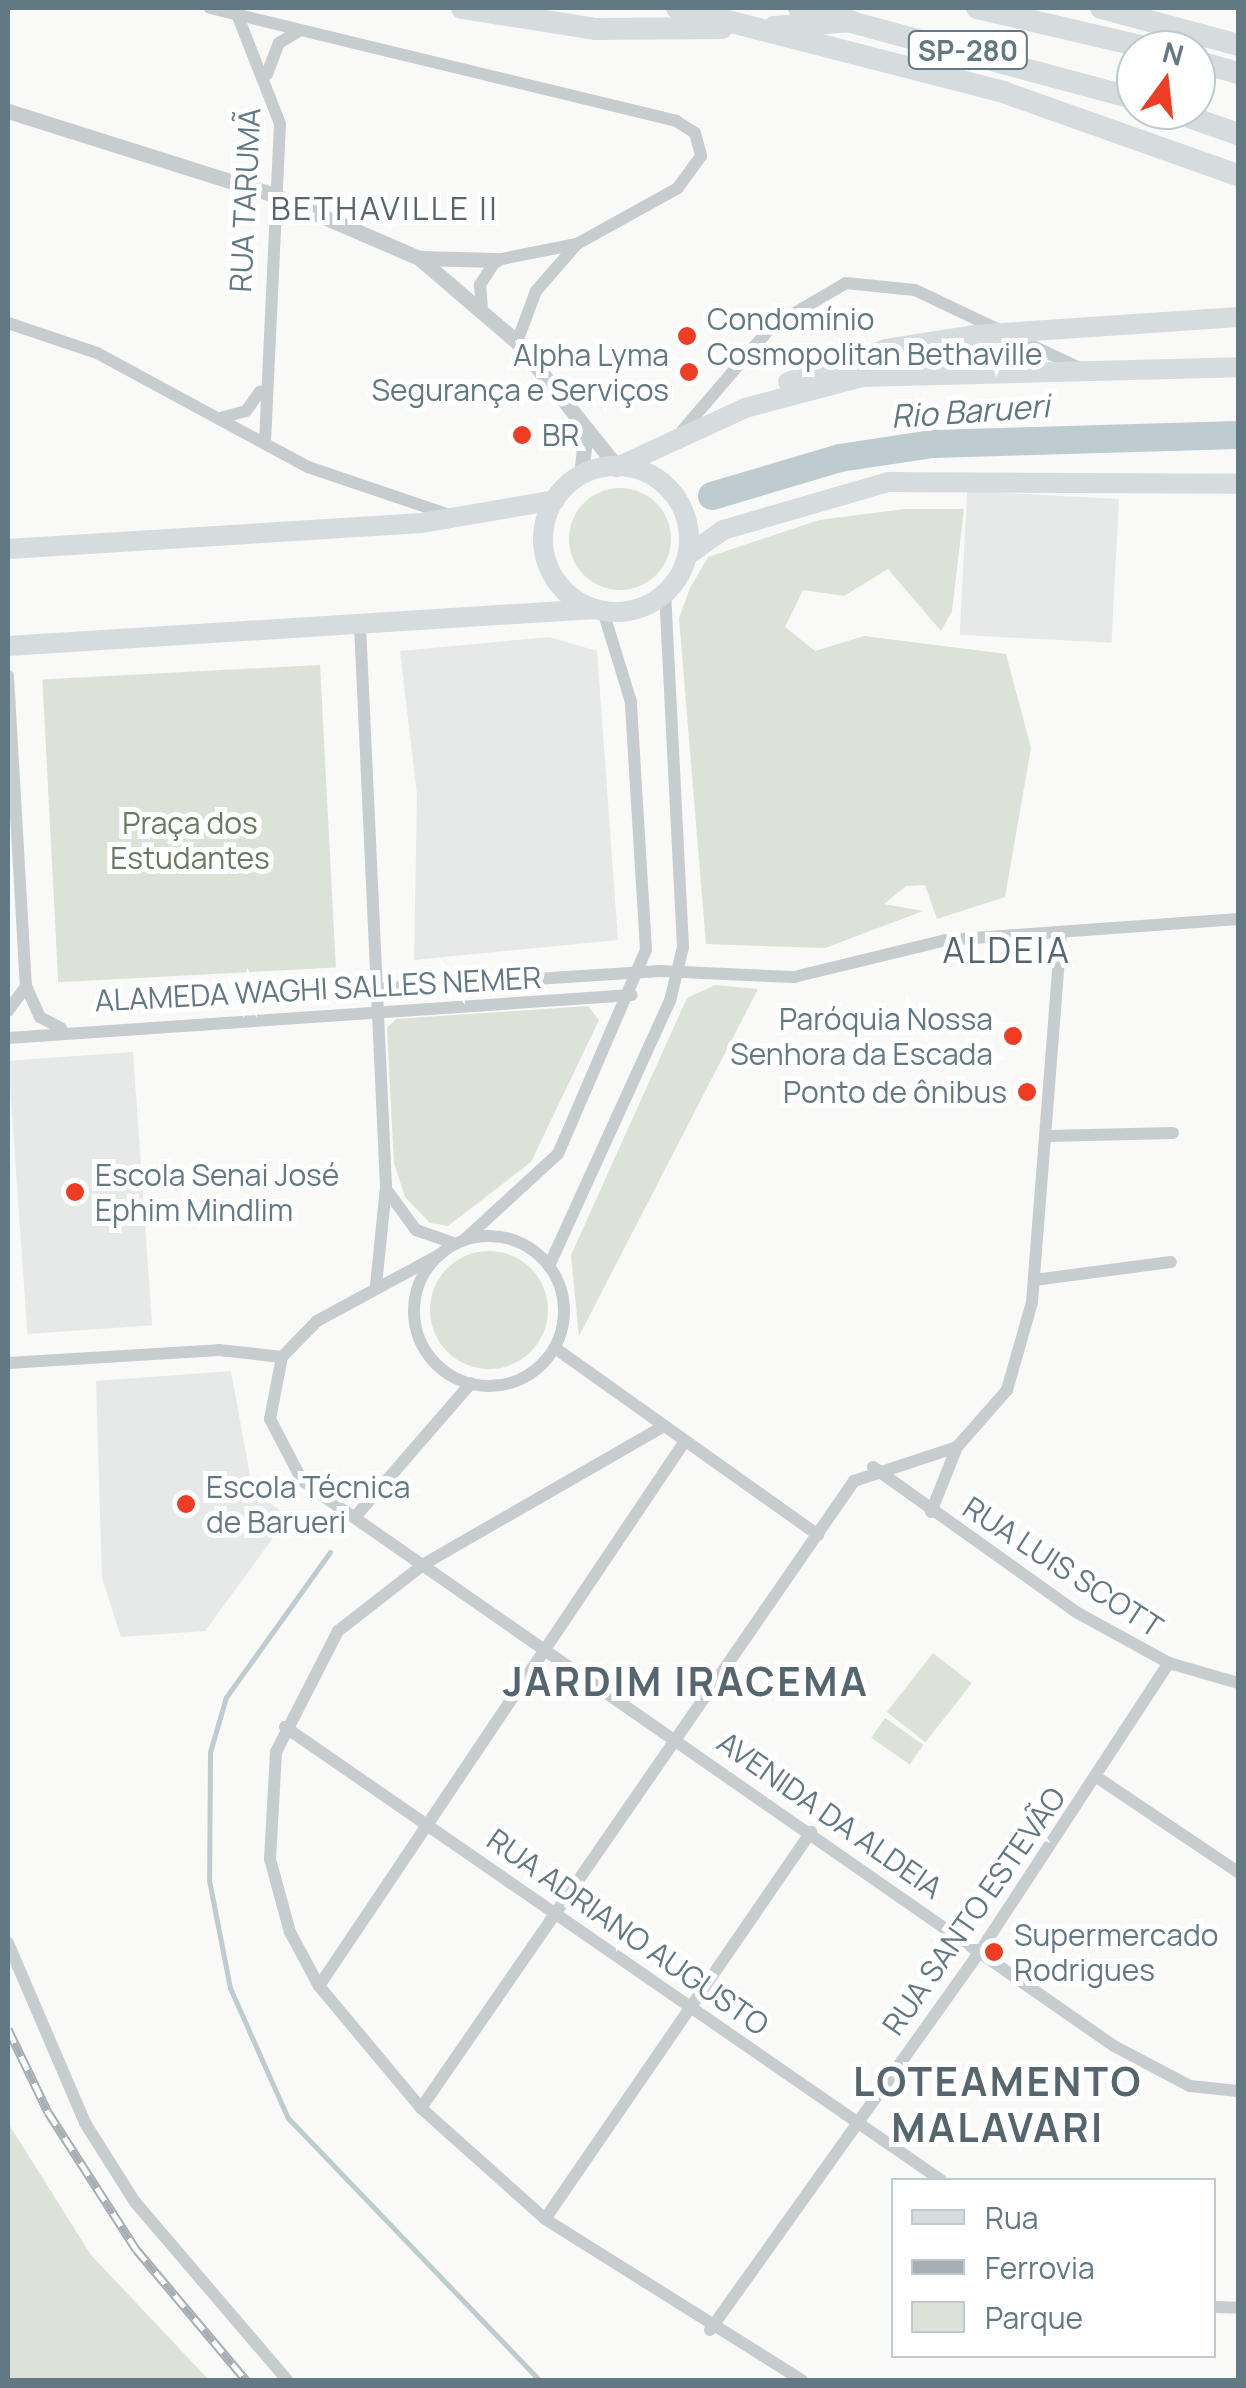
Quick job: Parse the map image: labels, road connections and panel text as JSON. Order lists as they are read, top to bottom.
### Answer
{
  "streets": {
    "highway": ["SP-280"],
    "street": [
      "RUA TARUMÃ",
      "ALAMEDA WAGHI SALLES NEMER",
      "RUA LUIS SCOTT",
      "AVENIDA DA ALDEIA",
      "RUA SANTO ESTEVÃO",
      "RUA ADRIANO AUGUSTO"
    ]
  },
  "crossings": [
    ["RUA LUIS SCOTT", "RUA SANTO ESTEVÃO"],
    ["AVENIDA DA ALDEIA", "RUA SANTO ESTEVÃO"],
    ["RUA SANTO ESTEVÃO", "RUA ADRIANO AUGUSTO"]
  ],
  "districts": [
    "BETHAVILLE II",
    "ALDEIA",
    "JARDIM IRACEMA",
    "LOTEAMENTO MALAVARI"
  ],
  "water": ["Rio Barueri"],
  "parks": ["Praça dos Estudantes"],
  "places": [
    "Condomínio Cosmopolitan Bethaville",
    "Alpha Lyma Segurança e Serviços",
    "BR",
    "Paróquia Nossa Senhora da Escada",
    "Ponto de ônibus",
    "Escola Senai José Ephim Mindlim",
    "Escola Técnica de Barueri",
    "Supermercado Rodrigues"
  ],
  "legend": ["Rua", "Ferrovia", "Parque"],
  "north": "top"
}
